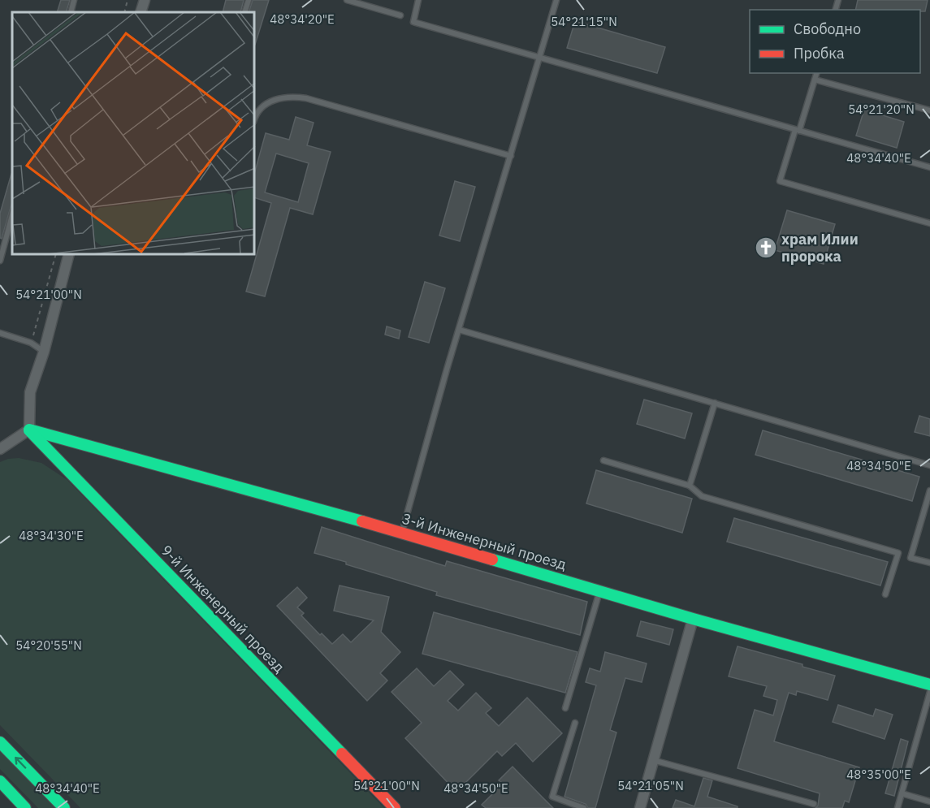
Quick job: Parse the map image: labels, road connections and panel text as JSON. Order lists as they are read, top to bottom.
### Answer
{
  "streets": {
    "street": ["3-й Инженерный проезд", "9-й Инженерный проезд"]
  },
  "crossings": [
    ["3-й Инженерный проезд", "9-й Инженерный проезд"]
  ],
  "places": {
    "church": ["храм Илии пророка"]
  },
  "legend": ["Свободно", "Пробка"],
  "coordinates": [
    "48°34'20\"E",
    "54°21'15\"N",
    "54°21'20\"N",
    "48°34'40\"E",
    "54°21'00\"N",
    "48°34'50\"E",
    "48°34'30\"E",
    "54°20'55\"N",
    "48°35'00\"E",
    "54°21'05\"N"
  ]
}
